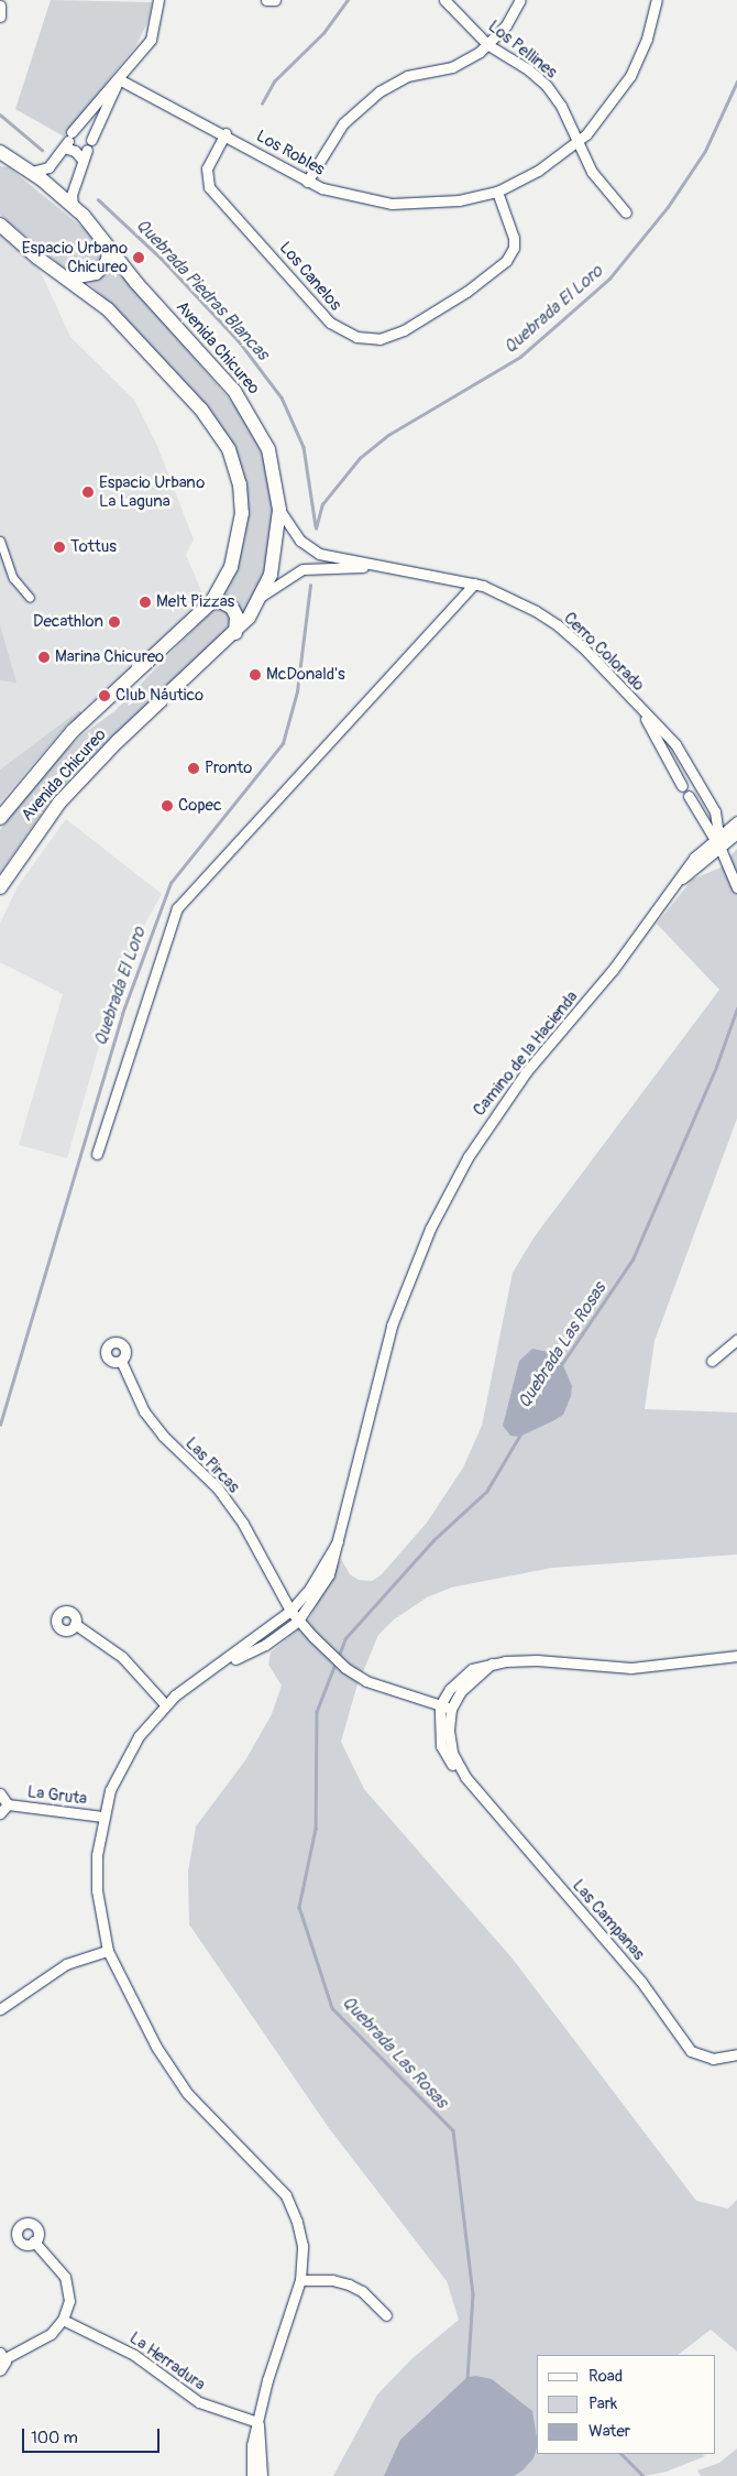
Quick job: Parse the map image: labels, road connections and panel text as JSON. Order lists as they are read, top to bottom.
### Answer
{
  "streets": {
    "main road": ["Avenida Chicureo"],
    "street": [
      "Los Pellines",
      "Los Robles",
      "Los Canelos",
      "Cerro Colorado",
      "Camino de la Hacienda",
      "Las Pircas",
      "La Gruta",
      "Las Campanas",
      "La Herradura"
    ]
  },
  "crossings": [
    ["Los Pellines", "Los Robles"],
    ["Los Robles", "Los Canelos"],
    ["Avenida Chicureo", "Cerro Colorado"],
    ["Cerro Colorado", "Camino de la Hacienda"],
    ["Camino de la Hacienda", "Las Pircas"],
    ["Camino de la Hacienda", "La Gruta"],
    ["Camino de la Hacienda", "La Herradura"]
  ],
  "water": ["Quebrada Piedras Blancas", "Quebrada El Loro", "Quebrada Las Rosas"],
  "places": [
    "Espacio Urbano Chicureo",
    "Espacio Urbano La Laguna",
    "Tottus",
    "Melt Pizzas",
    "Decathlon",
    "Marina Chicureo",
    "McDonald's",
    "Club Náutico",
    "Pronto",
    "Copec"
  ],
  "legend": ["Road", "Park", "Water"],
  "scale_bar": "100 m"
}
